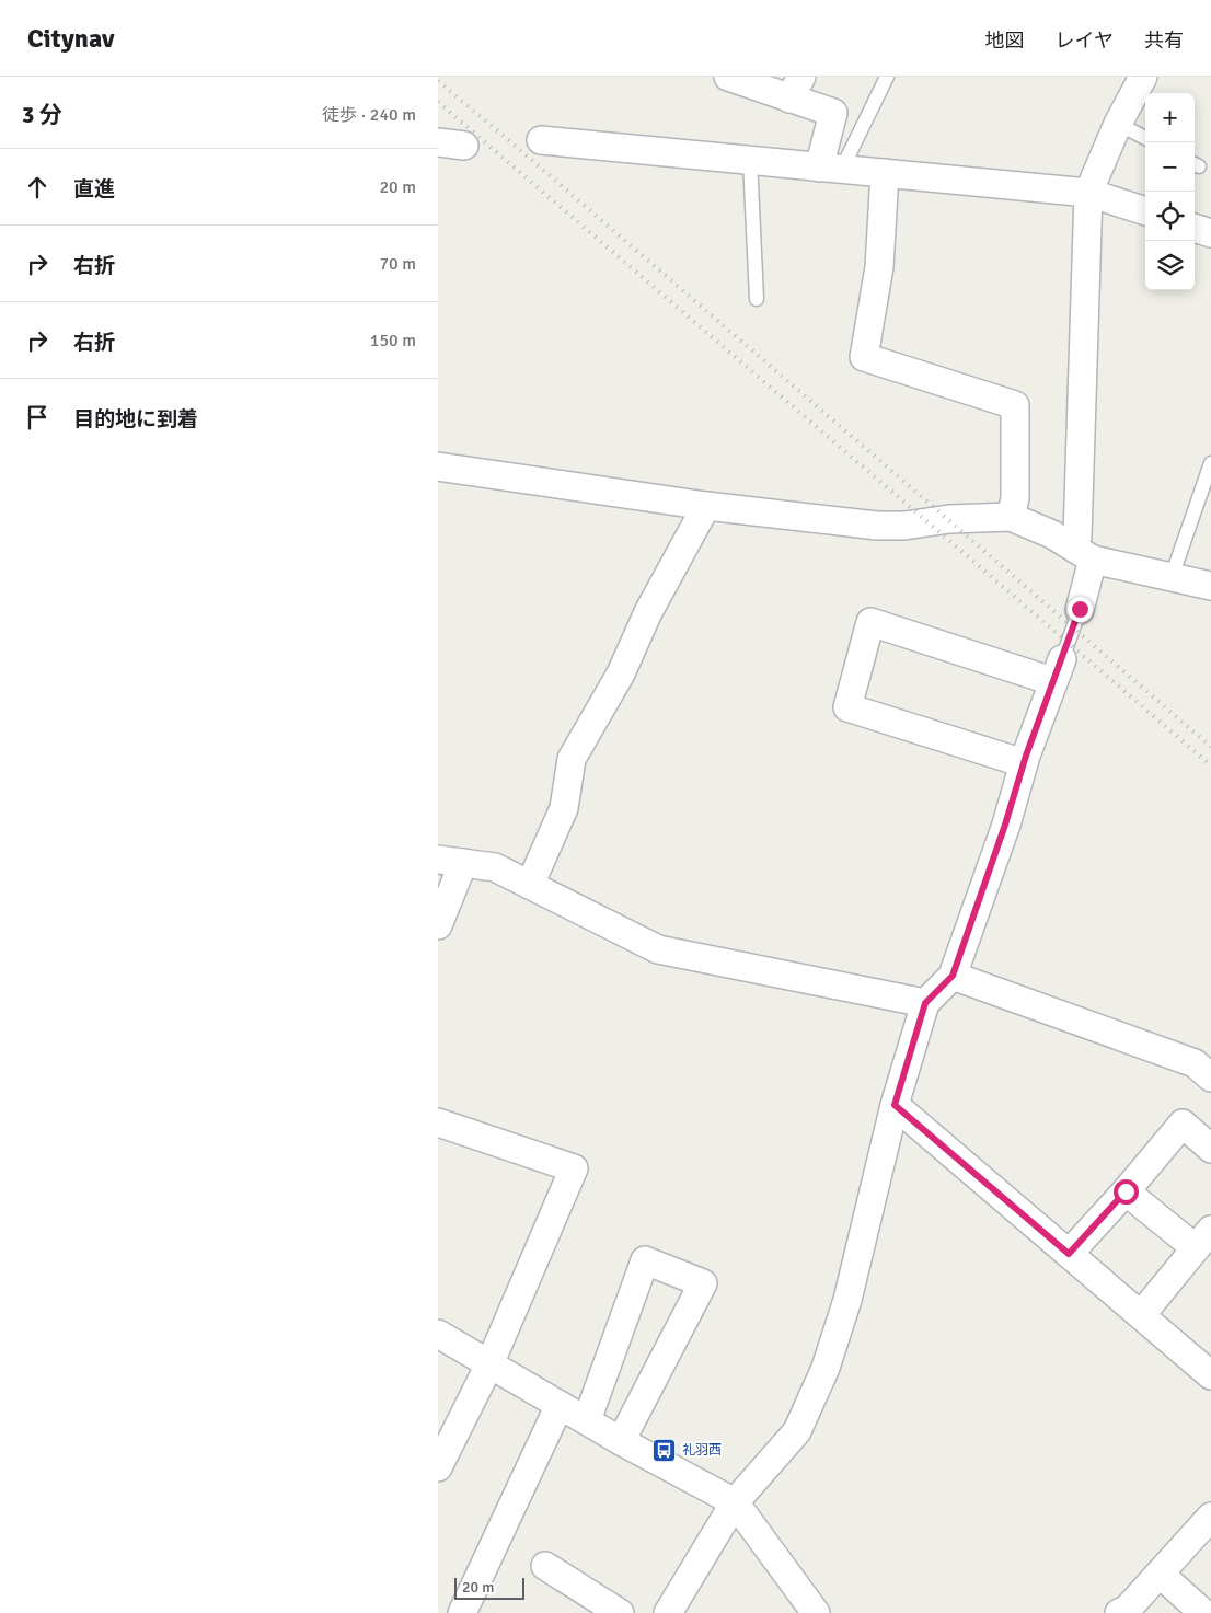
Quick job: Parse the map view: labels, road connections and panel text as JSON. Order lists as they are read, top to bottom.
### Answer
{
  "places": {
    "bus stop": ["礼羽西"]
  },
  "scale_bar": "20 m",
  "page": {
    "header": "Citynav",
    "nav": ["地図", "レイヤ", "共有"],
    "heading": ["3 分", "徒歩 · 240 m"],
    "map_buttons": ["+", "−"],
    "list": [
      ["直進", "20 m"],
      ["右折", "70 m"],
      ["右折", "150 m"],
      "目的地に到着"
    ],
    "scale": "20 m"
  }
}
